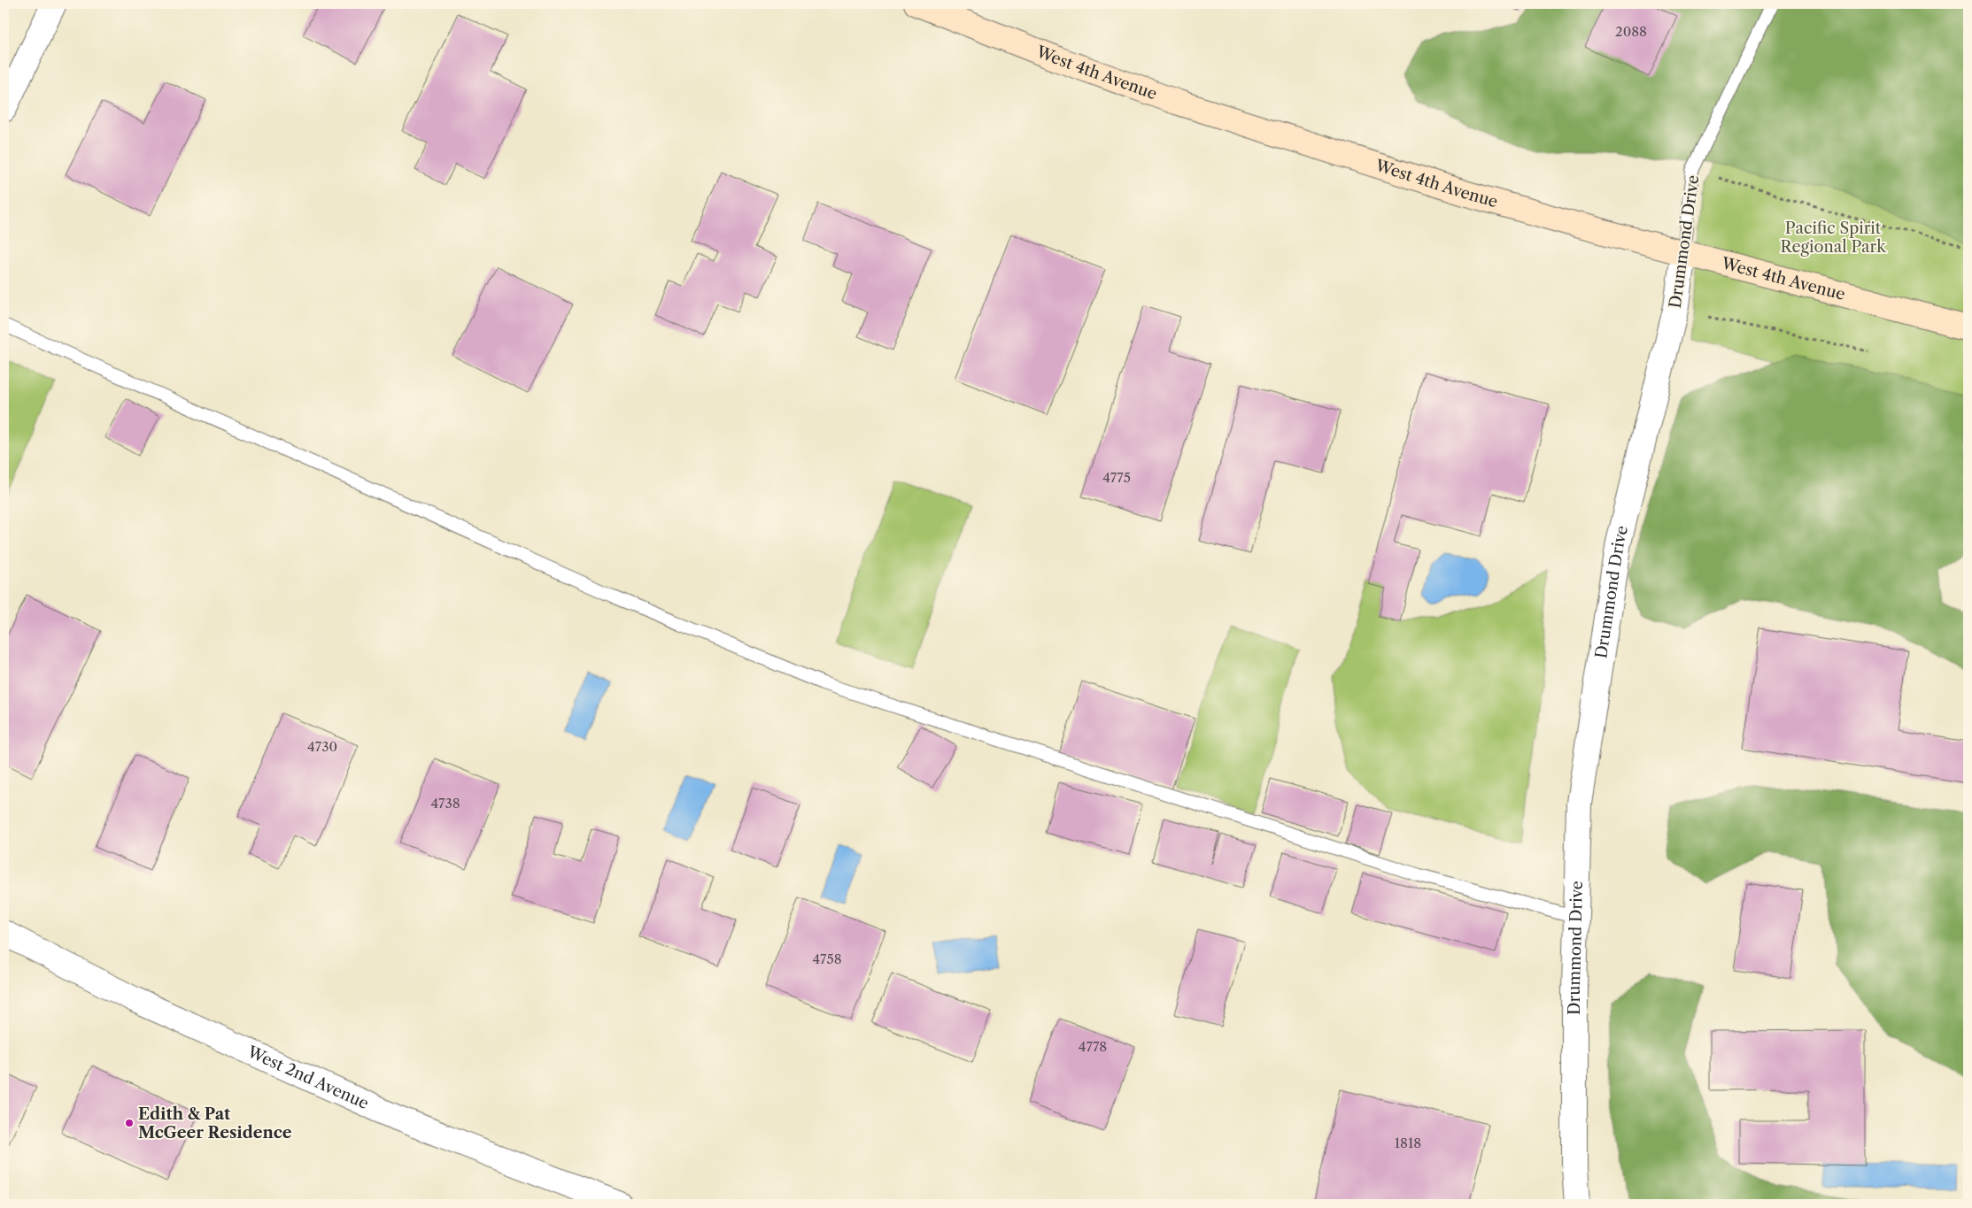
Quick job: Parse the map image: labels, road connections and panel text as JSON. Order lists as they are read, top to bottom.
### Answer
{
  "streets": {
    "main road": ["West 4th Avenue"],
    "street": ["Drummond Drive", "West 2nd Avenue"]
  },
  "crossings": [
    ["West 4th Avenue", "Drummond Drive"]
  ],
  "parks": ["Pacific Spirit Regional Park"],
  "places": ["Edith & Pat McGeer Residence"],
  "house_numbers": [
    "2088",
    "4775",
    "4730",
    "4738",
    "4758",
    "4778",
    "1818"
  ]
}
